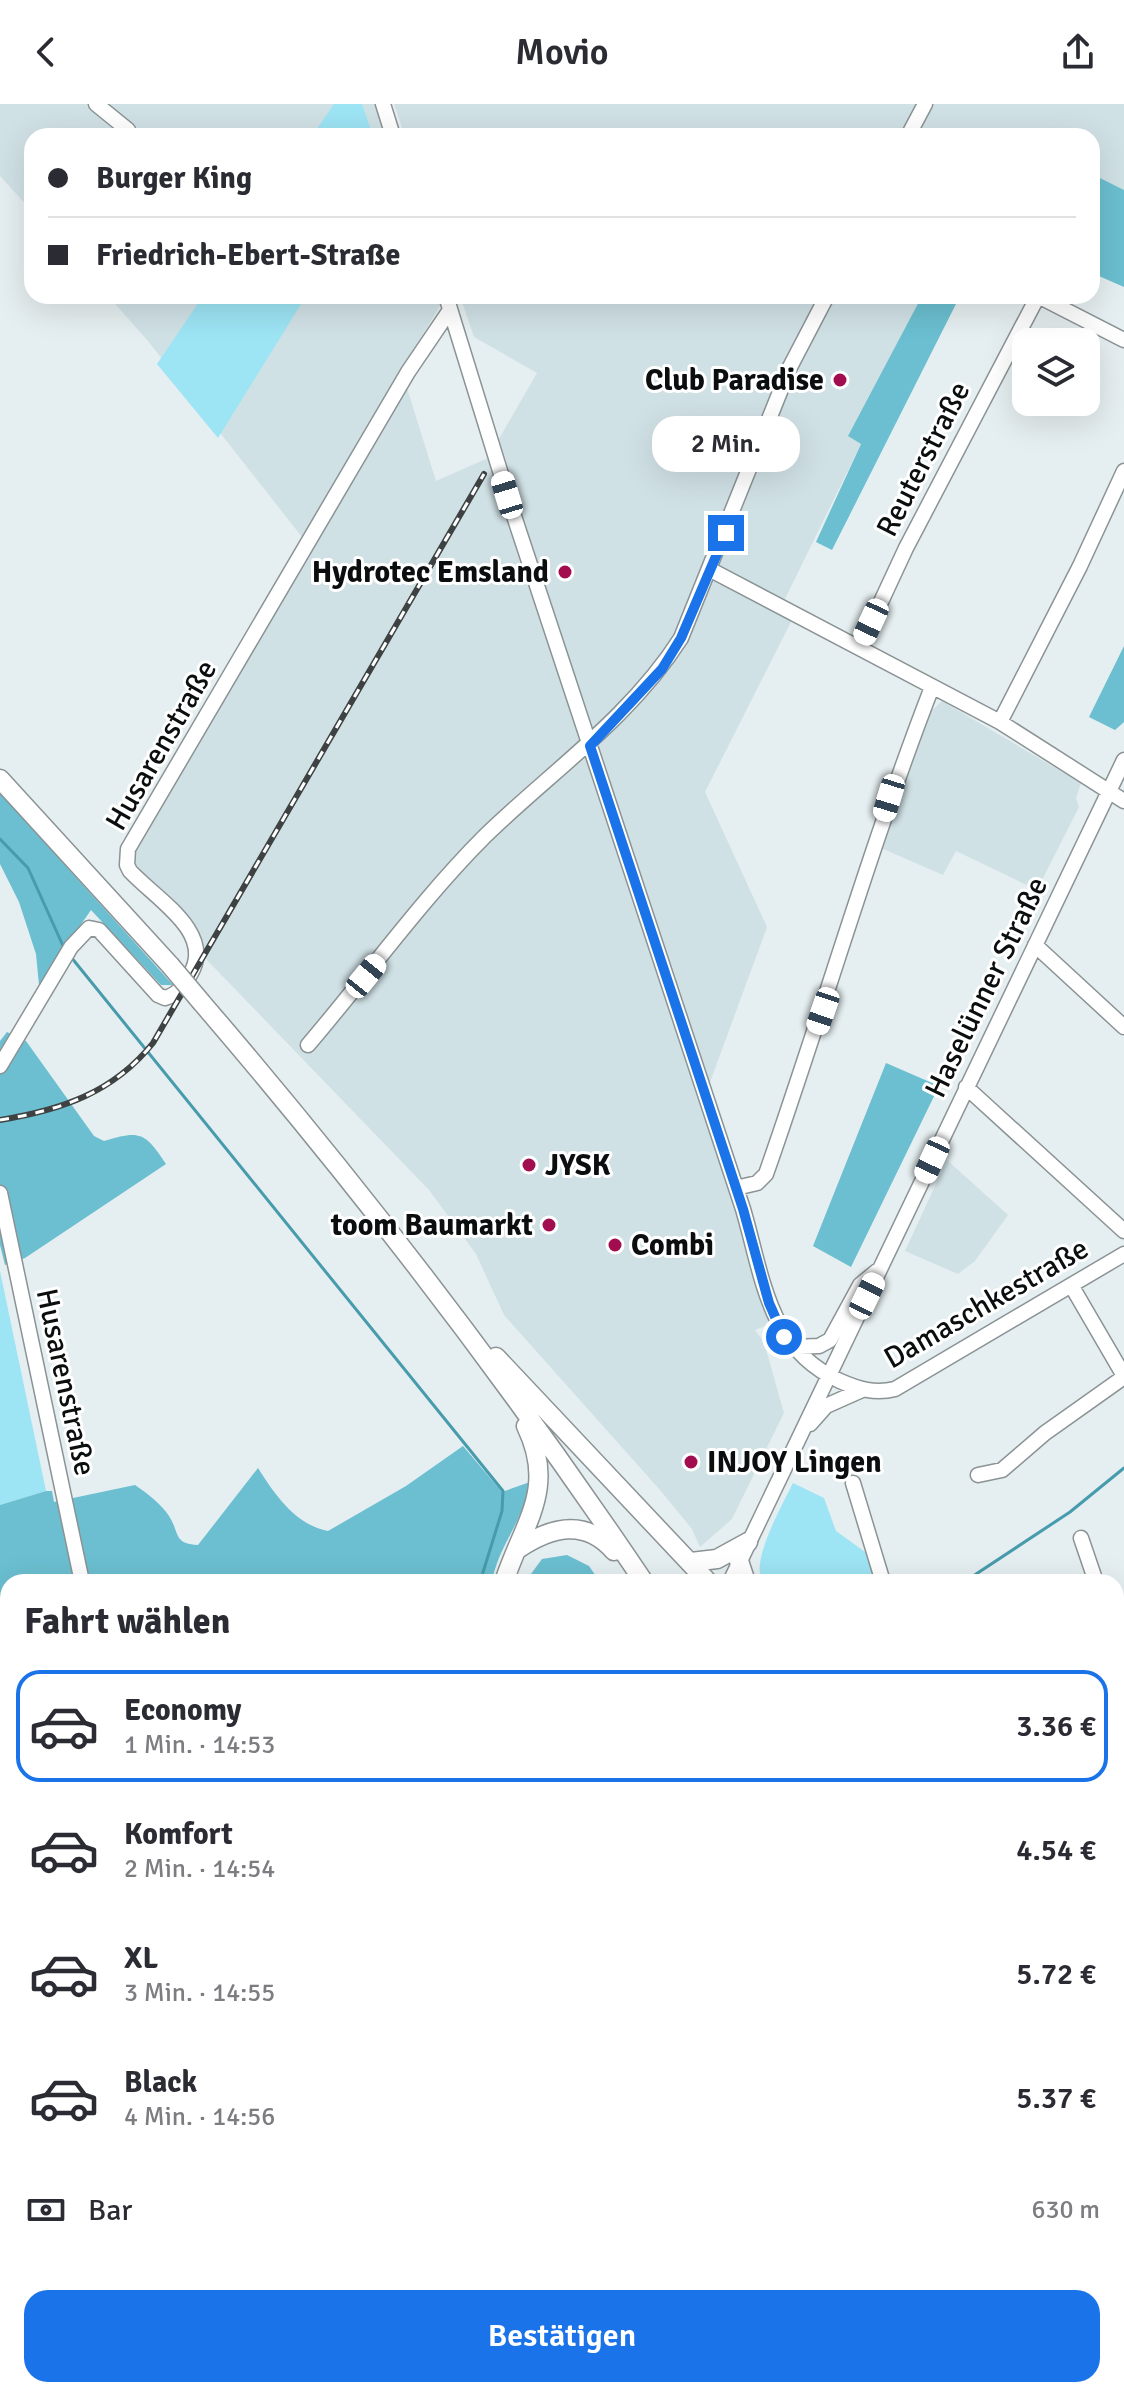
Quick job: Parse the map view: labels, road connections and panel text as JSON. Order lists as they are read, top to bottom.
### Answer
{
  "streets": {
    "street": [
      "Reuterstraße",
      "Husarenstraße",
      "Haselünner Straße",
      "Damaschkestraße"
    ]
  },
  "crossings": [
    ["Haselünner Straße", "Damaschkestraße"]
  ],
  "places": [
    "Club Paradise",
    "Hydrotec Emsland",
    "JYSK",
    "toom Baumarkt",
    "Combi",
    "INJOY Lingen"
  ],
  "page": {
    "header": "Movio",
    "banner": ["Burger King", "Friedrich-Ebert-Straße"],
    "bubble": "2 Min.",
    "heading": "Fahrt wählen",
    "list": [
      {
        "name": "Economy",
        "note": "1 Min. · 14:53",
        "value": "3.36 €"
      },
      {
        "name": "Komfort",
        "note": "2 Min. · 14:54",
        "value": "4.54 €"
      },
      {
        "name": "XL",
        "note": "3 Min. · 14:55",
        "value": "5.72 €"
      },
      {
        "name": "Black",
        "note": "4 Min. · 14:56",
        "value": "5.37 €"
      }
    ],
    "pay": ["Bar", "630 m"],
    "buttons": "Bestätigen"
  }
}
